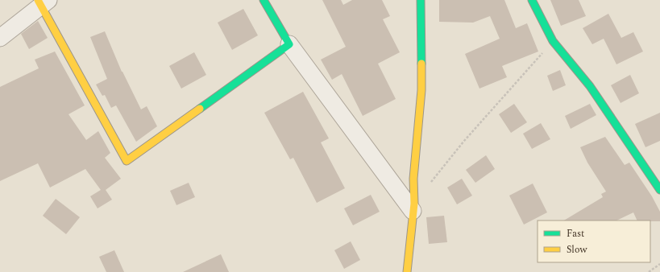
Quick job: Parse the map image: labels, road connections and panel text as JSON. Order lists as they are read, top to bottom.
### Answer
{
  "legend": ["Fast", "Slow"]
}
